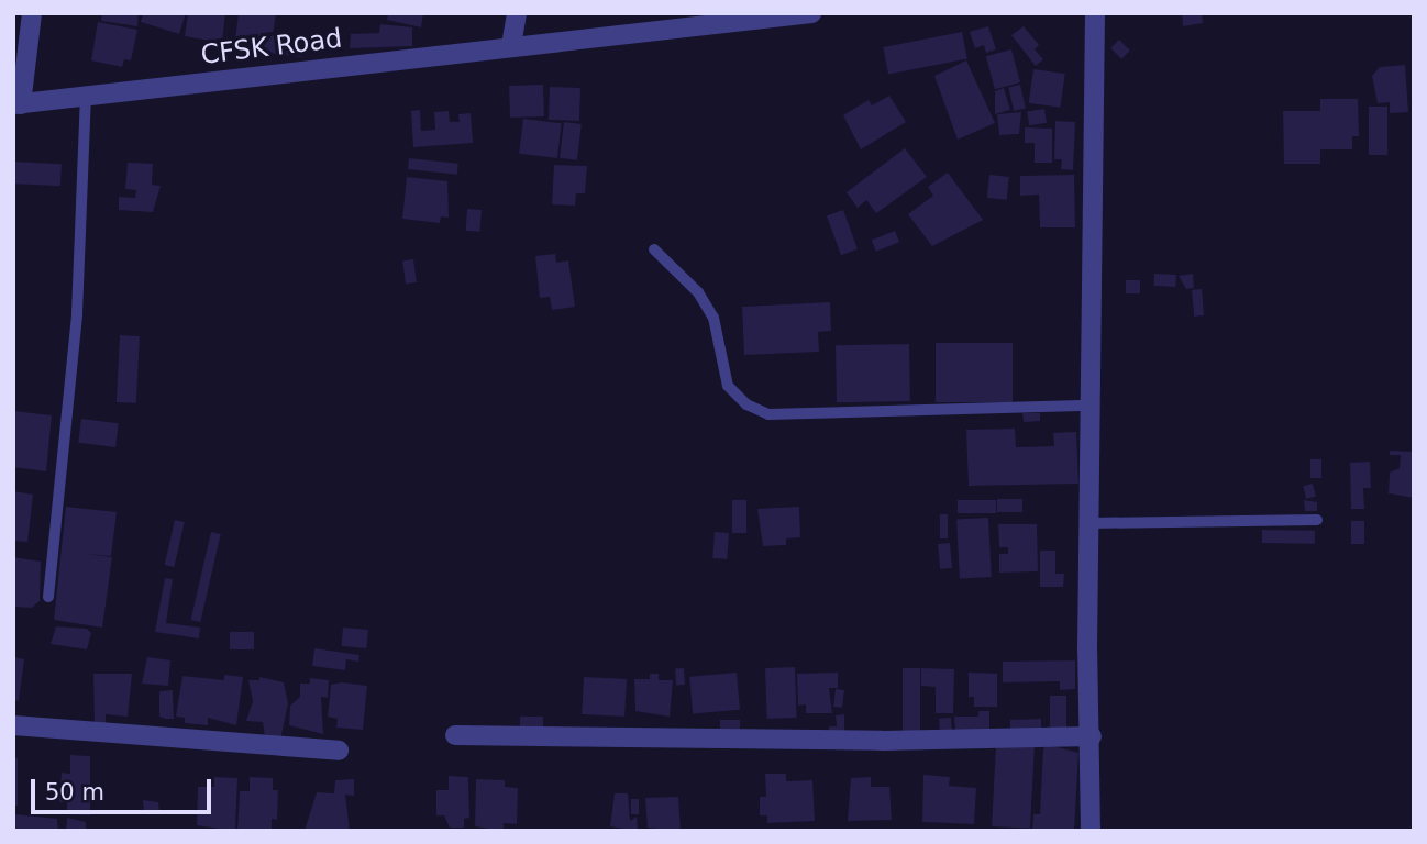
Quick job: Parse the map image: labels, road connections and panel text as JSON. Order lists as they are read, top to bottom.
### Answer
{
  "streets": {
    "street": ["CFSK Road"]
  },
  "scale_bar": "50 m"
}
